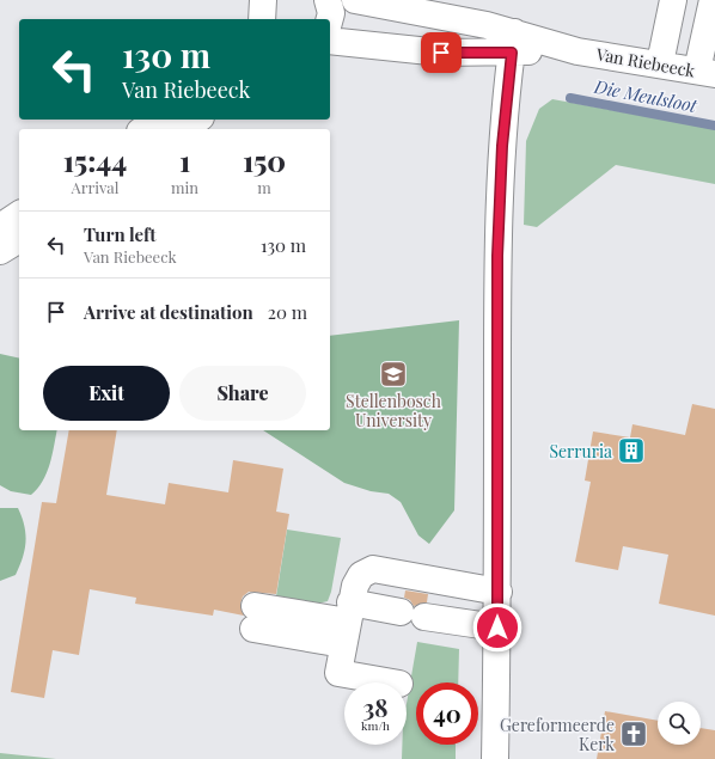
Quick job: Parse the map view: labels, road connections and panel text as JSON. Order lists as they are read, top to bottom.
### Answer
{
  "streets": {
    "street": ["Van Riebeeck"]
  },
  "water": ["Die Meulsloot"],
  "places": {
    "school or university": ["Stellenbosch University"],
    "building": ["Serruria"],
    "church": ["Gereformeerde Kerk"]
  },
  "page": {
    "turn": ["130 m", "Van Riebeeck"],
    "eta": [
      "15:44",
      "Arrival",
      "1",
      "min",
      "150",
      "m"
    ],
    "list": [
      {
        "name": "Turn left",
        "note": "Van Riebeeck",
        "value": "130 m"
      },
      {
        "name": "Arrive at destination",
        "value": "20 m"
      }
    ],
    "buttons": ["Exit", "Share"],
    "speed": "38 km/h",
    "limit": "40"
  }
}
